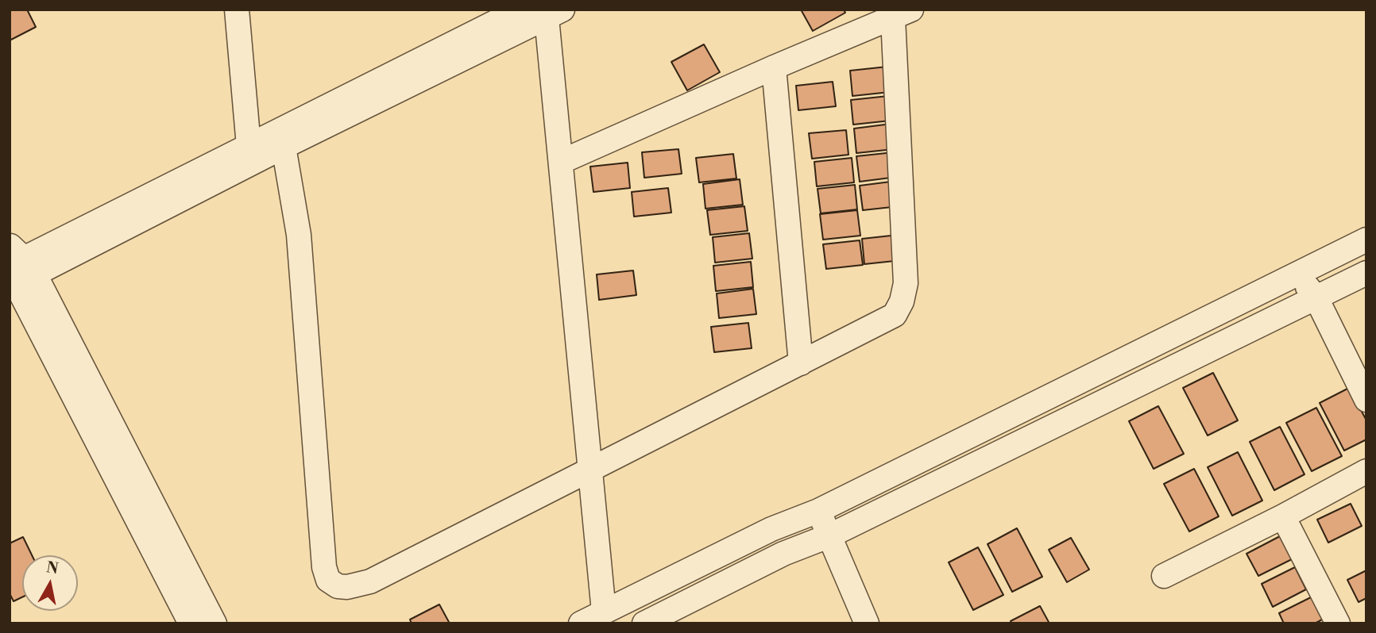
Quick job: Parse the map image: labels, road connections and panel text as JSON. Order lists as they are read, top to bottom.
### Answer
{
  "north": "top"
}
